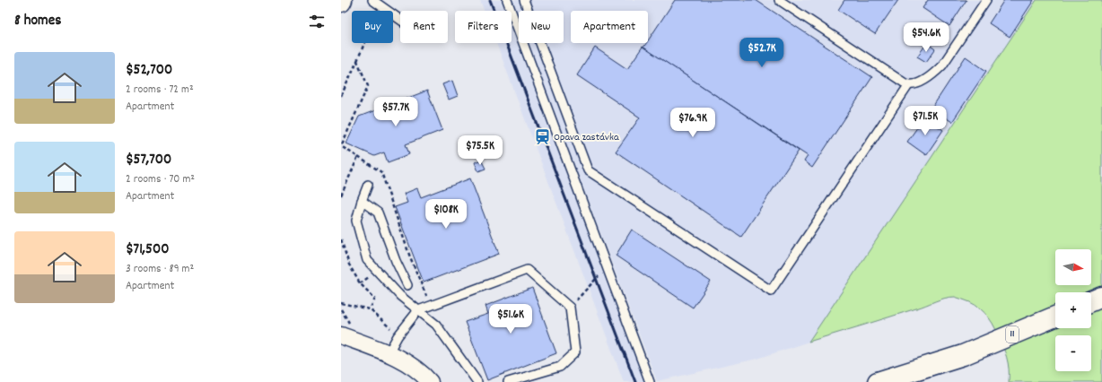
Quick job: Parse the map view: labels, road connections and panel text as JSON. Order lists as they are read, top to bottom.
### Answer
{
  "streets": {
    "main road": ["11"]
  },
  "places": {
    "station": ["Opava zastávka"]
  },
  "north": "right",
  "page": {
    "heading": "8 homes",
    "chip": [
      "Buy",
      "Rent",
      "Filters",
      "New",
      "Apartment"
    ],
    "price": [
      "$54.6K",
      "$52.7K",
      "$57.7K",
      "$71.5K",
      "$76.9K",
      "$75.5K",
      "$108K",
      "$51.6K"
    ],
    "list": [
      {
        "name": "$52,700",
        "note": "2 rooms · 72 m² · Apartment"
      },
      {
        "name": "$57,700",
        "note": "2 rooms · 70 m² · Apartment"
      },
      {
        "name": "$71,500",
        "note": "3 rooms · 89 m² · Apartment"
      }
    ],
    "map_buttons": ["+", "−"]
  }
}
